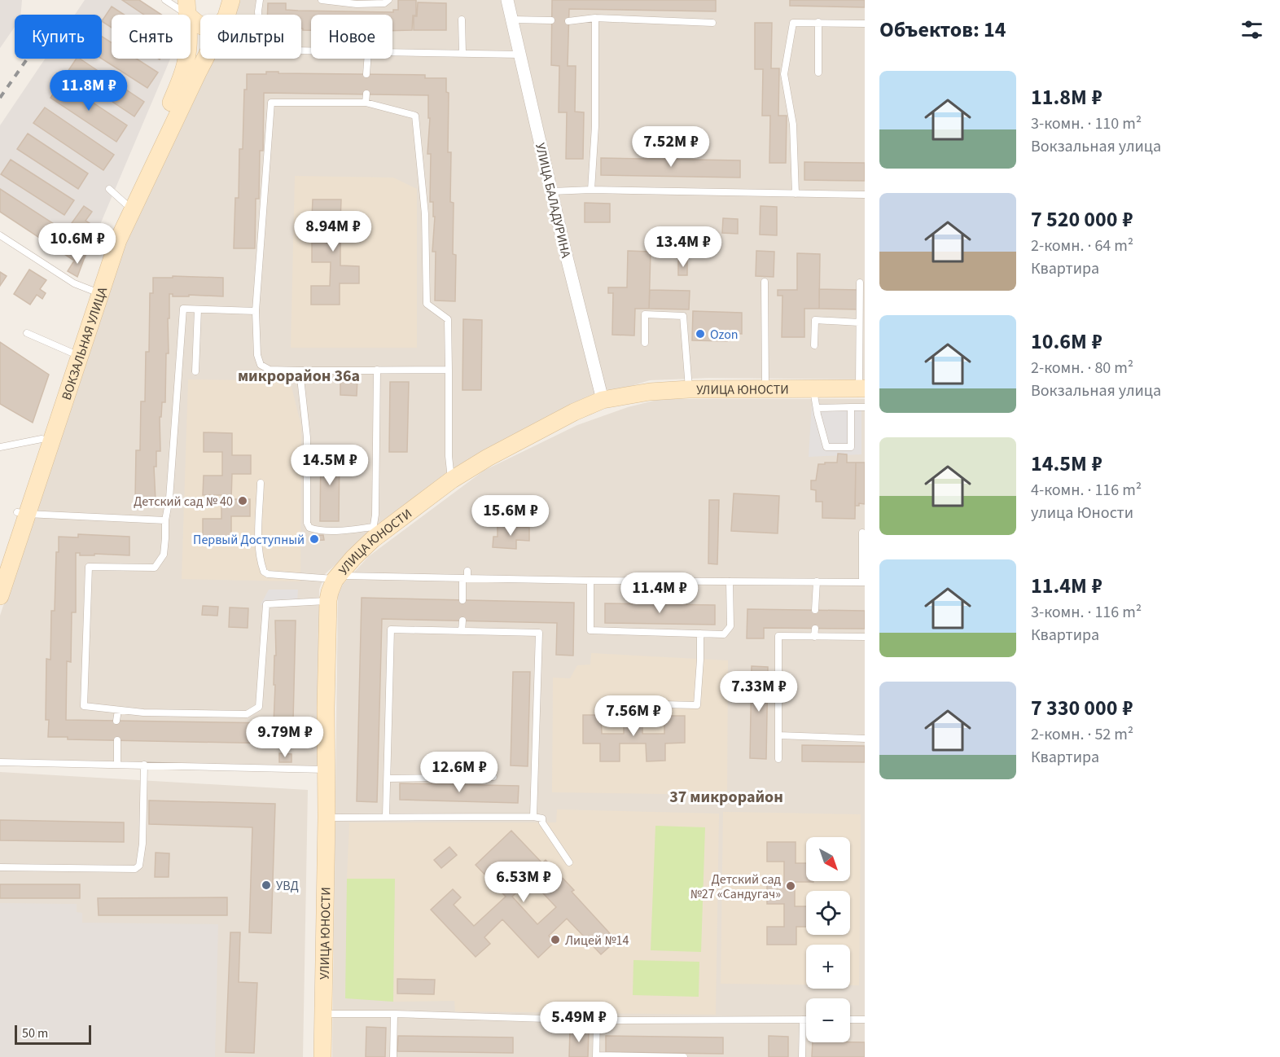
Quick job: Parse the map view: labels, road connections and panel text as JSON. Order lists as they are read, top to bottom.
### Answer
{
  "streets": {
    "main road": ["ВОКЗАЛЬНАЯ УЛИЦА", "УЛИЦА ЮНОСТИ"],
    "street": ["УЛИЦА БАЛАДУРИНА"]
  },
  "crossings": [
    ["УЛИЦА БАЛАДУРИНА", "УЛИЦА ЮНОСТИ"]
  ],
  "districts": ["микрорайон 36а", "37 микрорайон"],
  "places": [
    "Ozon",
    "Детский сад № 40",
    "Первый Доступный",
    "УВД",
    "Детский сад №27 «Сандугач»",
    "Лицей №14"
  ],
  "scale_bar": "50 m",
  "north": "bottom right",
  "page": {
    "heading": "Объектов: 14",
    "chip": [
      "Купить",
      "Снять",
      "Фильтры",
      "Новое"
    ],
    "list": [
      {
        "name": "11.8M ₽",
        "note": "3-комн. · 110 m² · Вокзальная улица"
      },
      {
        "name": "7 520 000 ₽",
        "note": "2-комн. · 64 m² · Квартира"
      },
      {
        "name": "10.6M ₽",
        "note": "2-комн. · 80 m² · Вокзальная улица"
      },
      {
        "name": "14.5M ₽",
        "note": "4-комн. · 116 m² · улица Юности"
      },
      {
        "name": "11.4M ₽",
        "note": "3-комн. · 116 m² · Квартира"
      },
      {
        "name": "7 330 000 ₽",
        "note": "2-комн. · 52 m² · Квартира"
      }
    ],
    "price": [
      "11.8M ₽",
      "7.52M ₽",
      "8.94M ₽",
      "10.6M ₽",
      "13.4M ₽",
      "14.5M ₽",
      "15.6M ₽",
      "11.4M ₽",
      "7.33M ₽",
      "7.56M ₽",
      "9.79M ₽",
      "12.6M ₽",
      "6.53M ₽",
      "5.49M ₽"
    ],
    "map_buttons": ["+", "−"],
    "scale": "50 m"
  }
}
